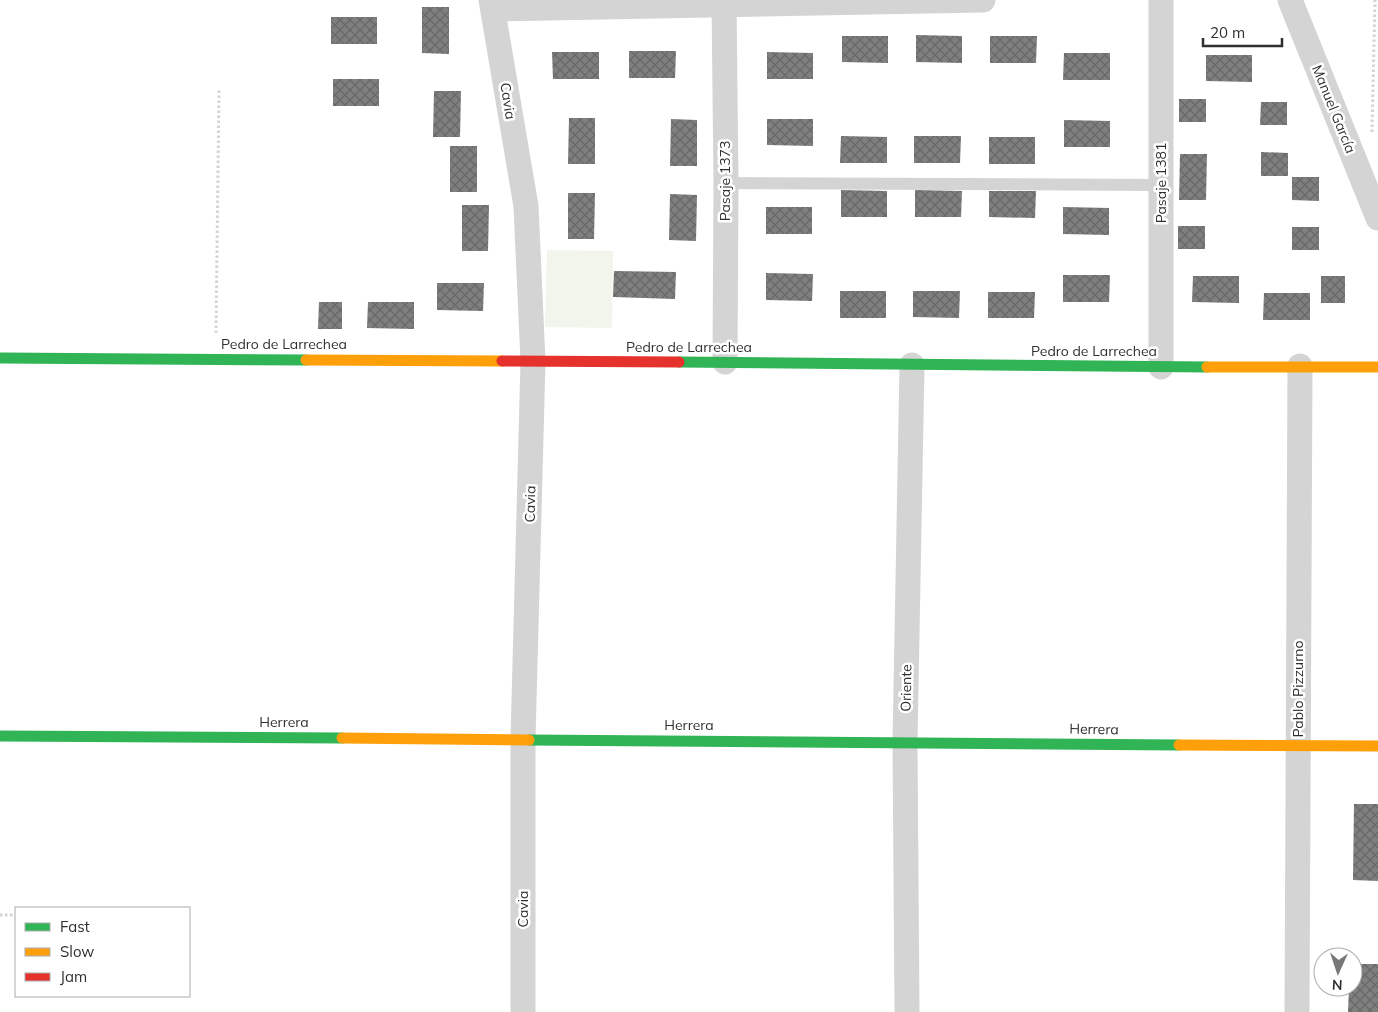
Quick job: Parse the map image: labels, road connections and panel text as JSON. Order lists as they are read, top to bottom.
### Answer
{
  "streets": {
    "street": [
      "Cavia",
      "Manuel García",
      "Pasaje 1373",
      "Pasaje 1381",
      "Pedro de Larrechea",
      "Oriente",
      "Pablo Pizzurno",
      "Herrera"
    ]
  },
  "crossings": [
    ["Cavia", "Pedro de Larrechea"],
    ["Cavia", "Herrera"],
    ["Pasaje 1373", "Pedro de Larrechea"],
    ["Pasaje 1381", "Pedro de Larrechea"],
    ["Pedro de Larrechea", "Oriente"],
    ["Pedro de Larrechea", "Pablo Pizzurno"],
    ["Oriente", "Herrera"],
    ["Pablo Pizzurno", "Herrera"]
  ],
  "legend": ["Fast", "Slow", "Jam"],
  "scale_bar": "20 m",
  "north": "bottom"
}
